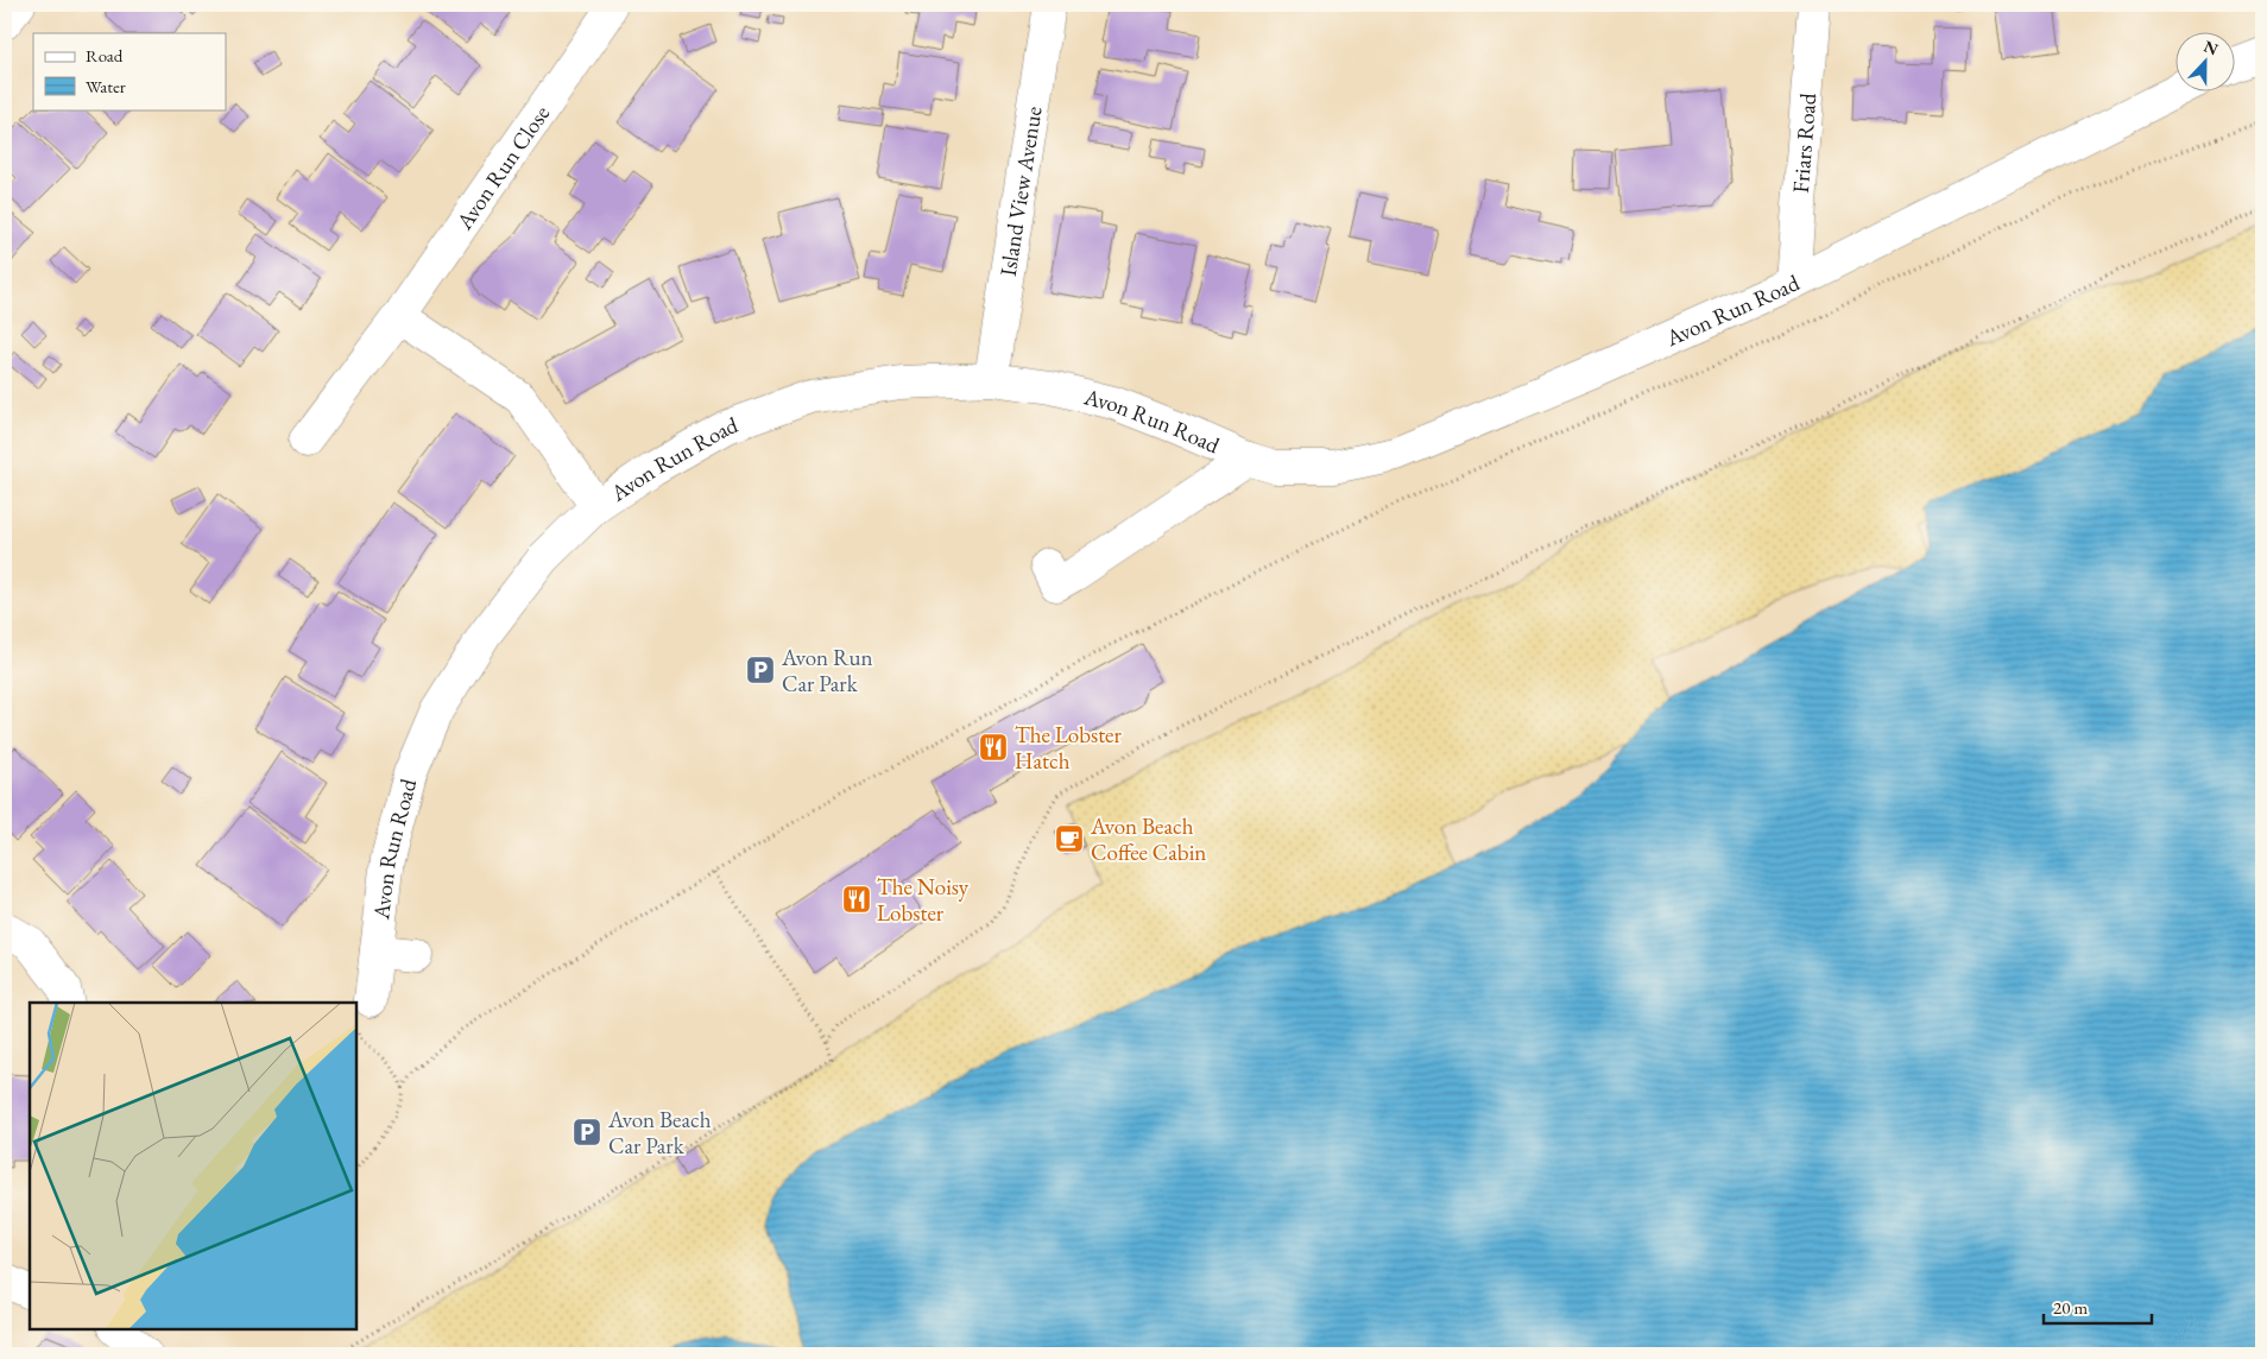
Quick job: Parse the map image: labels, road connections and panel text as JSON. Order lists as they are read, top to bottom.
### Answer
{
  "streets": {
    "street": [
      "Friars Road",
      "Avon Run Close",
      "Island View Avenue",
      "Avon Run Road"
    ]
  },
  "crossings": [
    ["Friars Road", "Avon Run Road"],
    ["Island View Avenue", "Avon Run Road"]
  ],
  "places": {
    "parking": ["Avon Run Car Park", "Avon Beach Car Park"],
    "restaurant": ["The Lobster Hatch", "The Noisy Lobster"],
    "cafe": ["Avon Beach Coffee Cabin"]
  },
  "legend": ["Road", "Water"],
  "scale_bar": "20 m",
  "north": "top"
}
